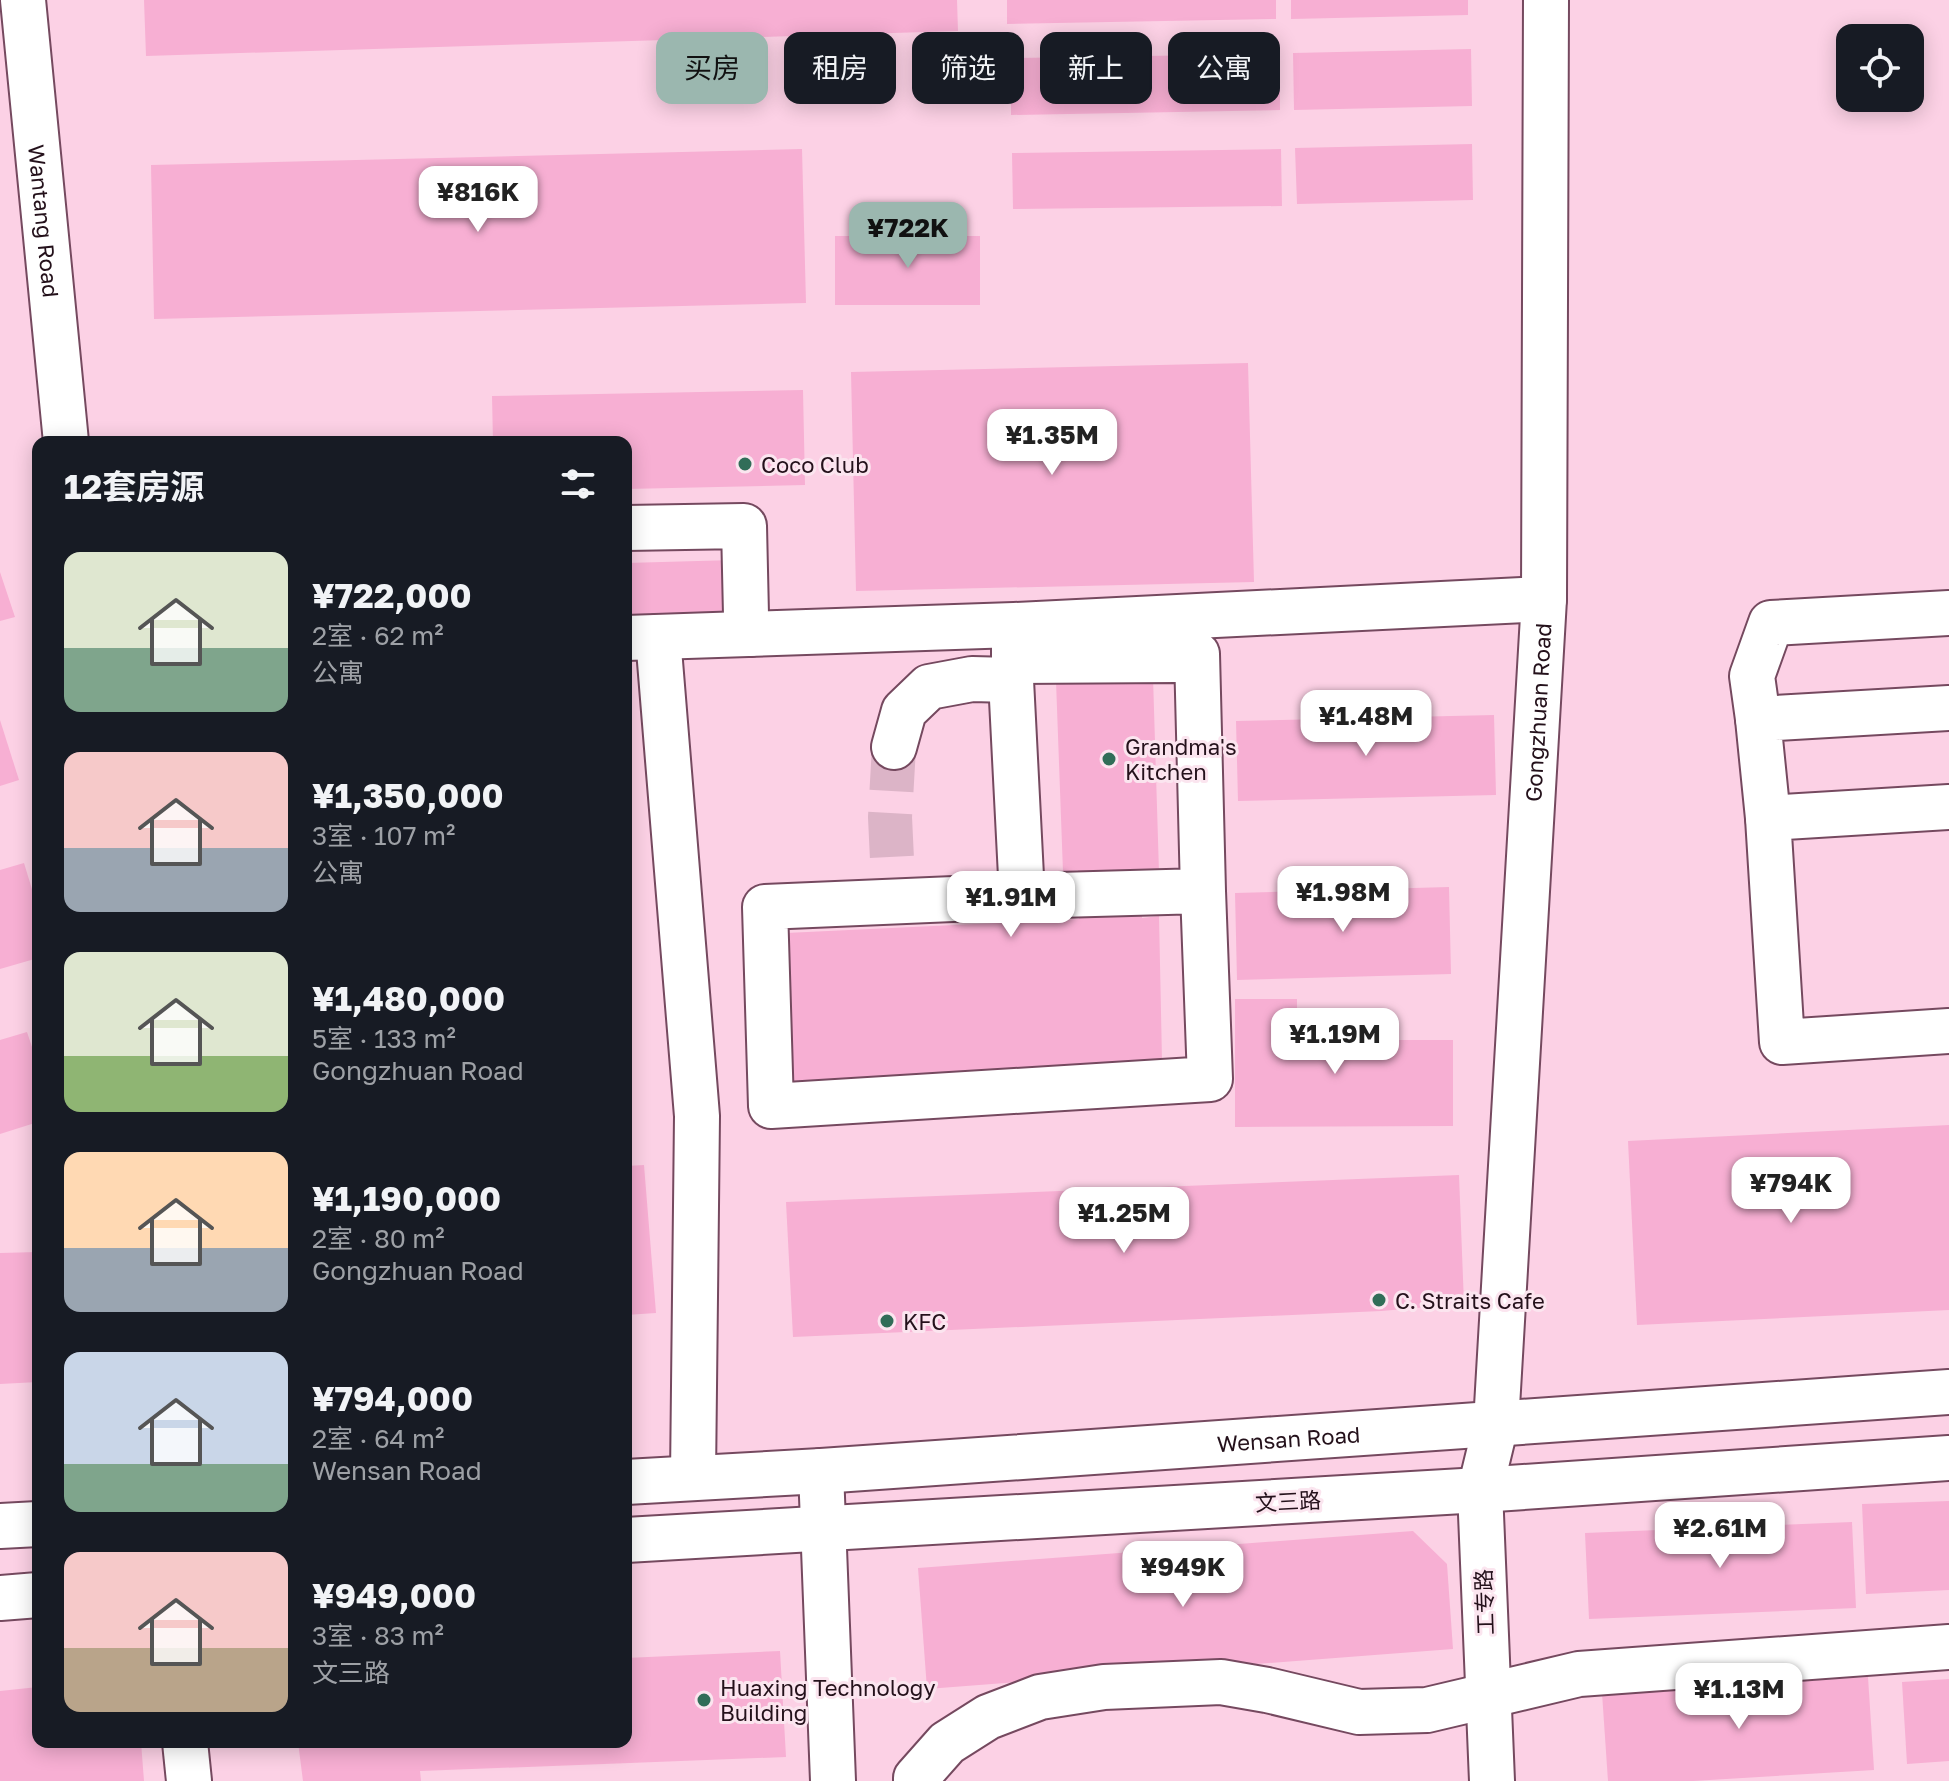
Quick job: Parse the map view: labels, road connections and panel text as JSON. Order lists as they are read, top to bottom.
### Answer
{
  "streets": {
    "street": [
      "Wantang Road",
      "Gongzhuan Road",
      "Wensan Road",
      "文三路",
      "工专路"
    ]
  },
  "crossings": [
    ["Gongzhuan Road", "Wensan Road"],
    ["Gongzhuan Road", "工专路"],
    ["Wensan Road", "工专路"],
    ["文三路", "工专路"]
  ],
  "places": [
    "Coco Club",
    "Grandma's Kitchen",
    "C. Straits Cafe",
    "KFC",
    "Huaxing Technology Building"
  ],
  "page": {
    "chip": [
      "买房",
      "租房",
      "筛选",
      "新上",
      "公寓"
    ],
    "price": [
      "¥816K",
      "¥722K",
      "¥1.35M",
      "¥1.48M",
      "¥1.98M",
      "¥1.91M",
      "¥1.19M",
      "¥794K",
      "¥1.25M",
      "¥2.61M",
      "¥949K",
      "¥1.13M"
    ],
    "heading": "12套房源",
    "list": [
      {
        "name": "¥722,000",
        "note": "2室 · 62 m² · 公寓"
      },
      {
        "name": "¥1,350,000",
        "note": "3室 · 107 m² · 公寓"
      },
      {
        "name": "¥1,480,000",
        "note": "5室 · 133 m² · Gongzhuan Road"
      },
      {
        "name": "¥1,190,000",
        "note": "2室 · 80 m² · Gongzhuan Road"
      },
      {
        "name": "¥794,000",
        "note": "2室 · 64 m² · Wensan Road"
      },
      {
        "name": "¥949,000",
        "note": "3室 · 83 m² · 文三路"
      }
    ]
  }
}
